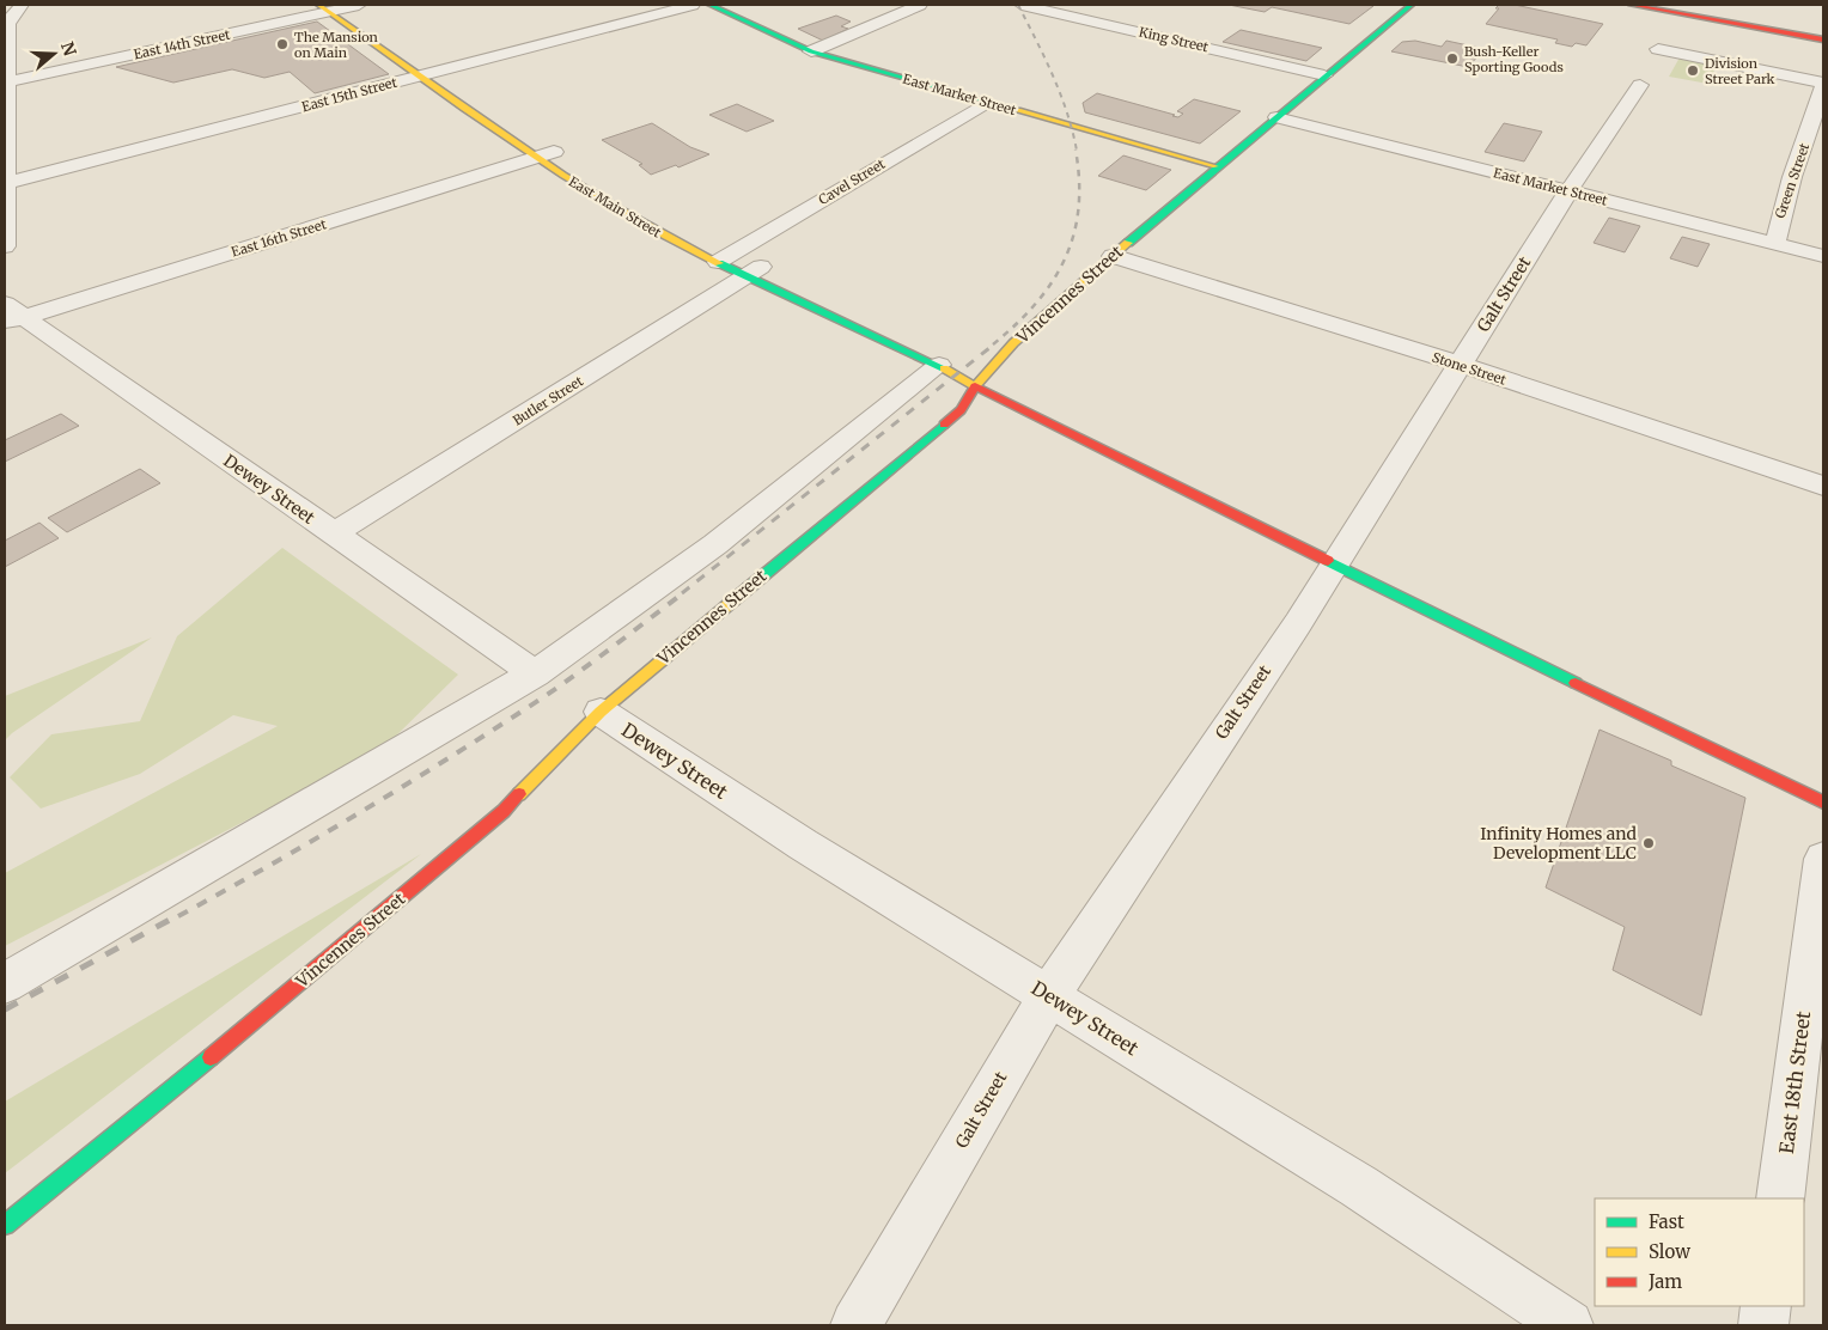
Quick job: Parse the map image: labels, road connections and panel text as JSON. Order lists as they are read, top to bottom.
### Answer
{
  "streets": {
    "main road": ["East Market Street", "East Main Street", "Vincennes Street"],
    "street": [
      "King Street",
      "East 14th Street",
      "East 15th Street",
      "Green Street",
      "Cavel Street",
      "East 16th Street",
      "Galt Street",
      "Stone Street",
      "Butler Street",
      "Dewey Street",
      "East 18th Street"
    ]
  },
  "crossings": [
    ["King Street", "Vincennes Street"],
    ["East 14th Street", "East Main Street"],
    ["East 15th Street", "East Main Street"],
    ["East Market Street", "Green Street"],
    ["East Market Street", "Cavel Street"],
    ["East Market Street", "Vincennes Street"],
    ["East Market Street", "Galt Street"],
    ["Cavel Street", "East Main Street"],
    ["East Main Street", "East 16th Street"],
    ["East Main Street", "Vincennes Street"],
    ["East Main Street", "Galt Street"],
    ["East Main Street", "Butler Street"],
    ["East 16th Street", "Dewey Street"],
    ["Vincennes Street", "Stone Street"],
    ["Vincennes Street", "Dewey Street"],
    ["Galt Street", "Stone Street"],
    ["Galt Street", "Dewey Street"],
    ["Butler Street", "Dewey Street"]
  ],
  "places": [
    "The Mansion on Main",
    "Bush-Keller Sporting Goods",
    "Division Street Park",
    "Infinity Homes and Development LLC"
  ],
  "legend": ["Fast", "Slow", "Jam"],
  "north": "right"
}
